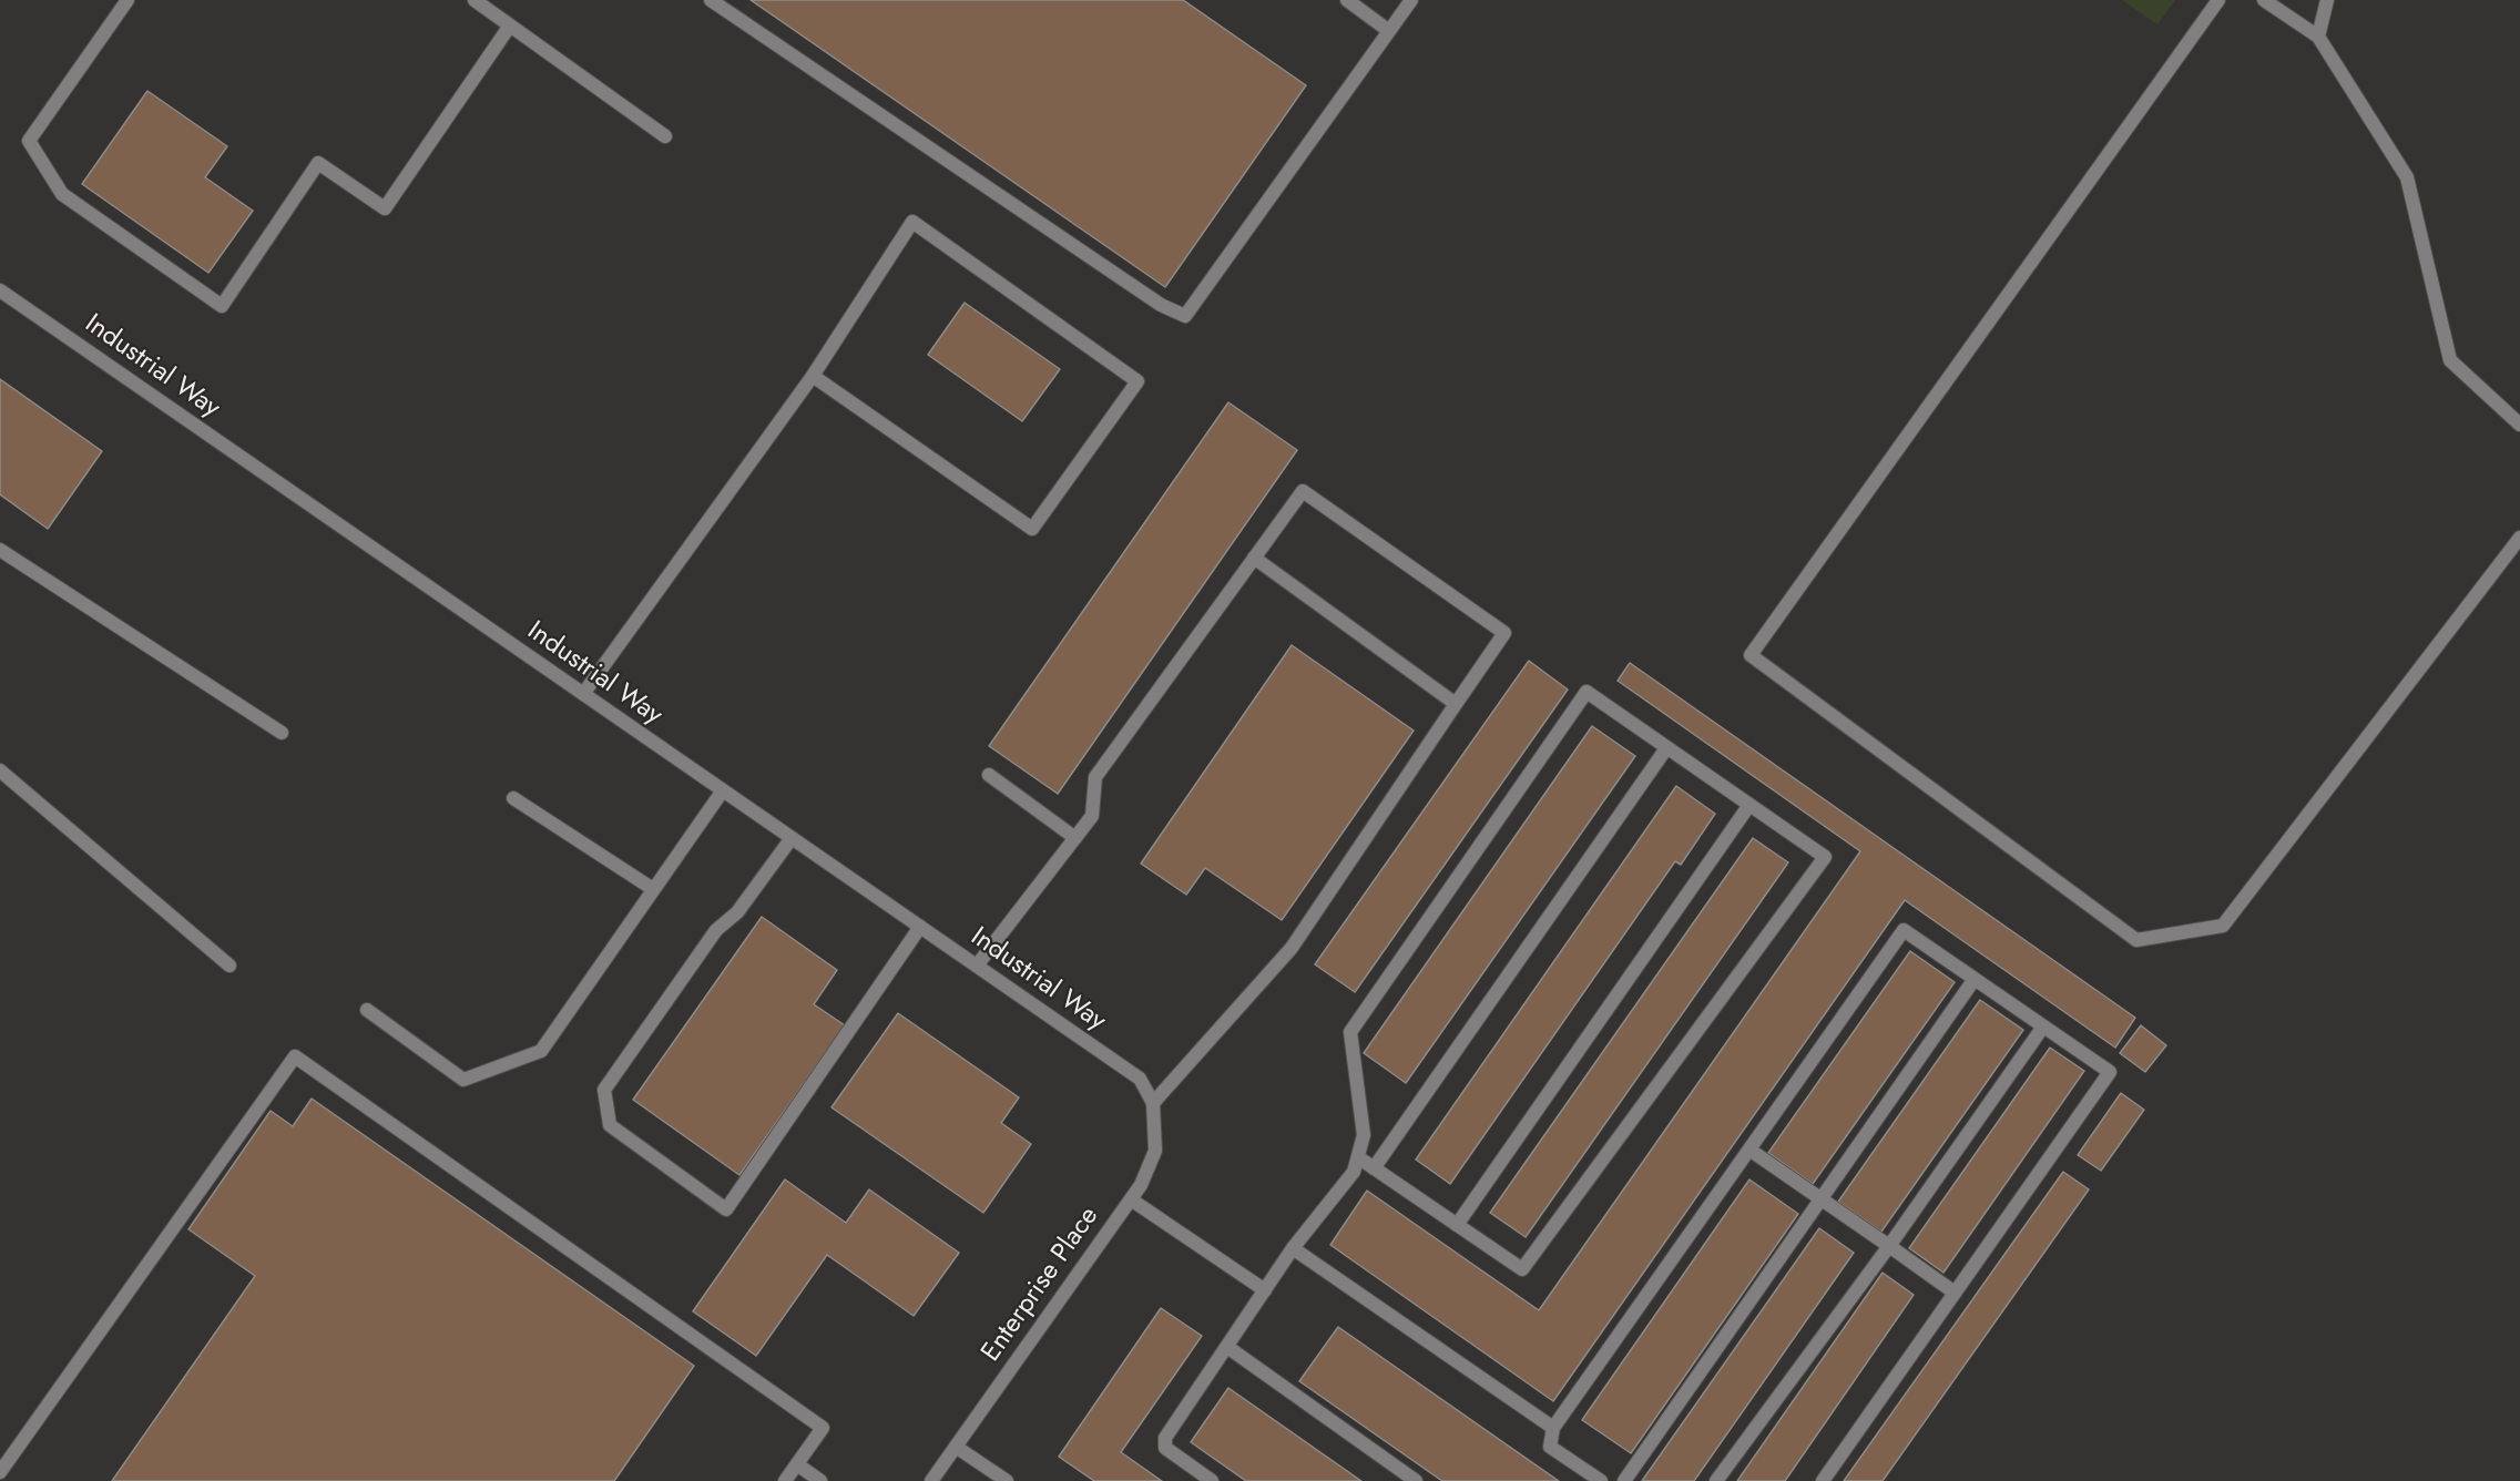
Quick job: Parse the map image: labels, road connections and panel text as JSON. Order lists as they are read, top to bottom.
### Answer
{
  "streets": {
    "street": ["Industrial Way", "Enterprise Place"]
  },
  "crossings": [
    ["Industrial Way", "Enterprise Place"]
  ]
}
